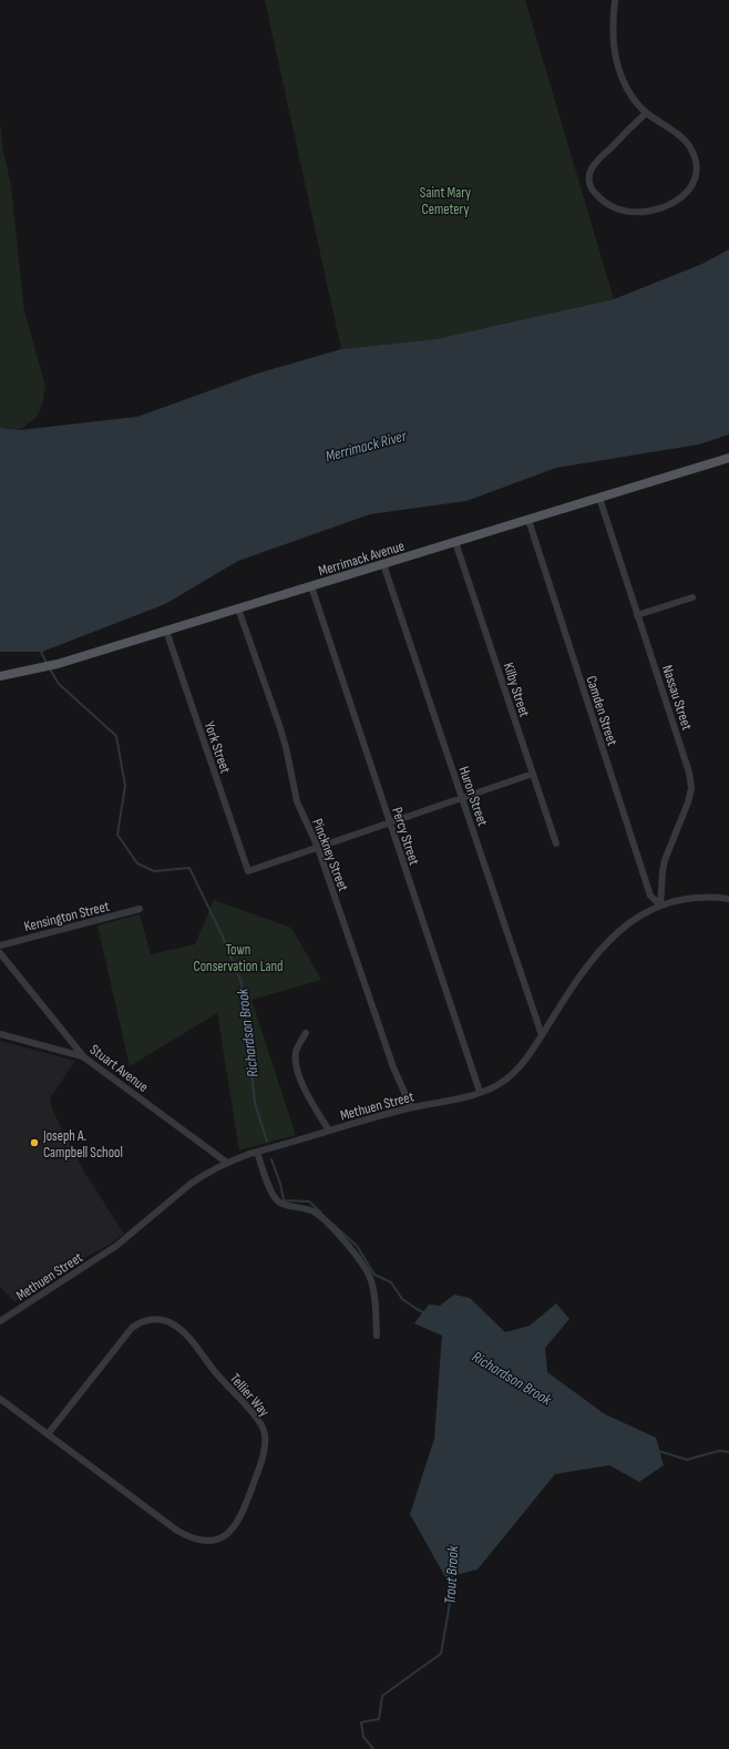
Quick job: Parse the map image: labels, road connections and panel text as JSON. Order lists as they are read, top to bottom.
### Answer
{
  "streets": {
    "main road": ["Merrimack Avenue"],
    "street": [
      "Kilby Street",
      "Nassau Street",
      "Camden Street",
      "York Street",
      "Huron Street",
      "Percy Street",
      "Pinckney Street",
      "Kensington Street",
      "Stuart Avenue",
      "Methuen Street",
      "Tellier Way"
    ]
  },
  "crossings": [
    ["Merrimack Avenue", "Kilby Street"],
    ["Merrimack Avenue", "Nassau Street"],
    ["Merrimack Avenue", "Camden Street"],
    ["Merrimack Avenue", "York Street"],
    ["Merrimack Avenue", "Huron Street"],
    ["Merrimack Avenue", "Percy Street"],
    ["Merrimack Avenue", "Pinckney Street"],
    ["Nassau Street", "Camden Street"],
    ["Nassau Street", "Methuen Street"],
    ["Camden Street", "Methuen Street"],
    ["York Street", "Pinckney Street"],
    ["Huron Street", "Methuen Street"],
    ["Percy Street", "Methuen Street"],
    ["Pinckney Street", "Methuen Street"],
    ["Stuart Avenue", "Methuen Street"]
  ],
  "water": ["Merrimack River", "Richardson Brook", "Trout Brook"],
  "parks": ["Saint Mary Cemetery", "Town Conservation Land"],
  "places": ["Joseph A. Campbell School"]
}
